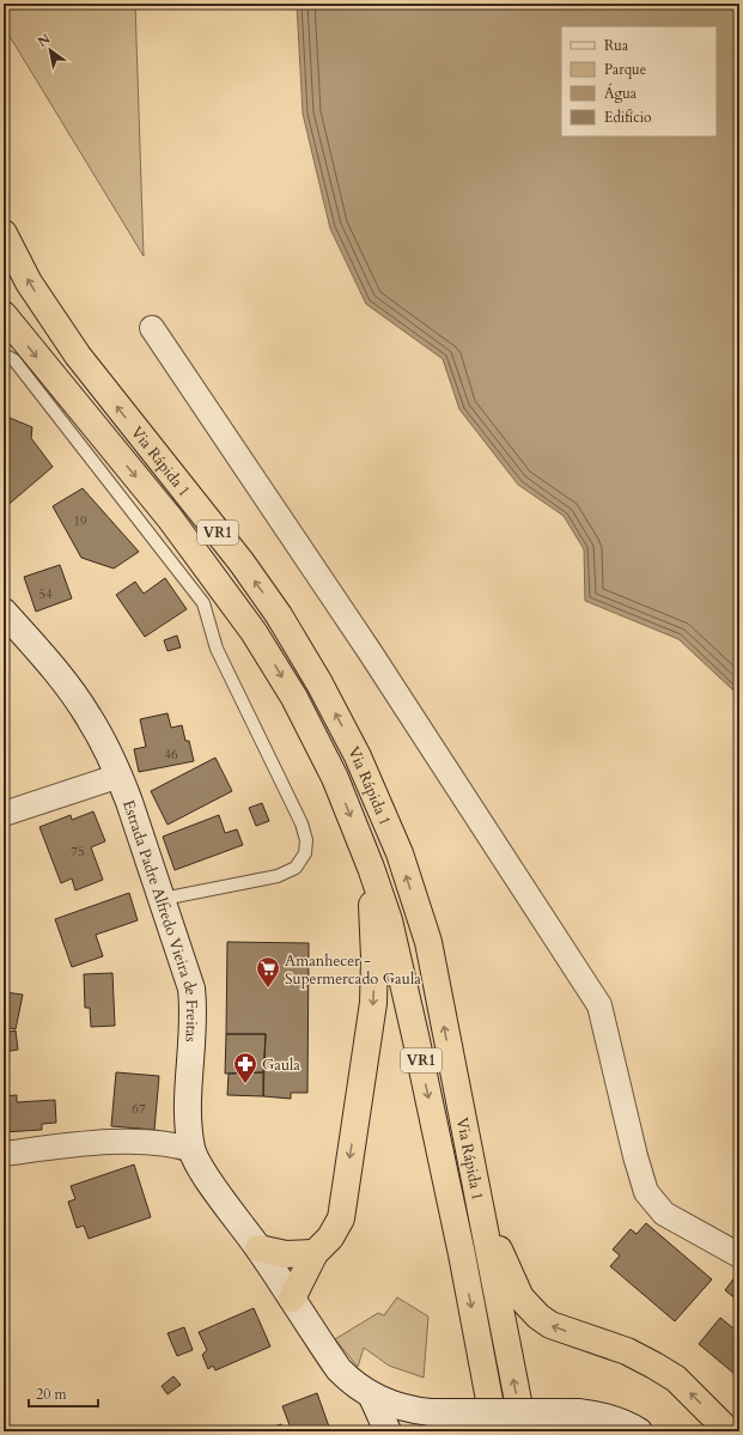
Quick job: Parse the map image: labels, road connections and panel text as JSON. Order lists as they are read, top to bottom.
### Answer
{
  "streets": {
    "highway": ["Via Rápida 1", "VR1"],
    "main road": ["Estrada Padre Alfredo Vieira de Freitas"]
  },
  "places": {
    "supermarket": ["Amanhecer - Supermercado Gaula"],
    "pharmacy": ["Gaula"]
  },
  "house_numbers": [
    "19",
    "54",
    "46",
    "75",
    "67"
  ],
  "legend": [
    "Rua",
    "Parque",
    "Água",
    "Edifício"
  ],
  "scale_bar": "20 m",
  "north": "top left"
}
